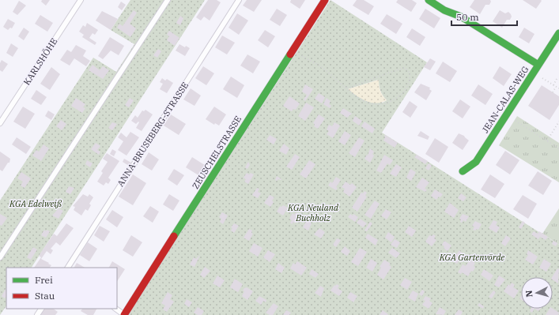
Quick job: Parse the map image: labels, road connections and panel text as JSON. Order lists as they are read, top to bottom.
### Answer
{
  "streets": {
    "street": ["JEAN-CALAS-WEG", "ZEUSCHELSTRASSE"],
    "lane": ["KARLSHÖHE", "ANNA-BRUSEBERG-STRASSE"]
  },
  "parks": ["KGA Edelweiß", "KGA Neuland Buchholz", "KGA Gartenvörde"],
  "legend": ["Frei", "Stau"],
  "scale_bar": "50 m",
  "north": "left"
}
